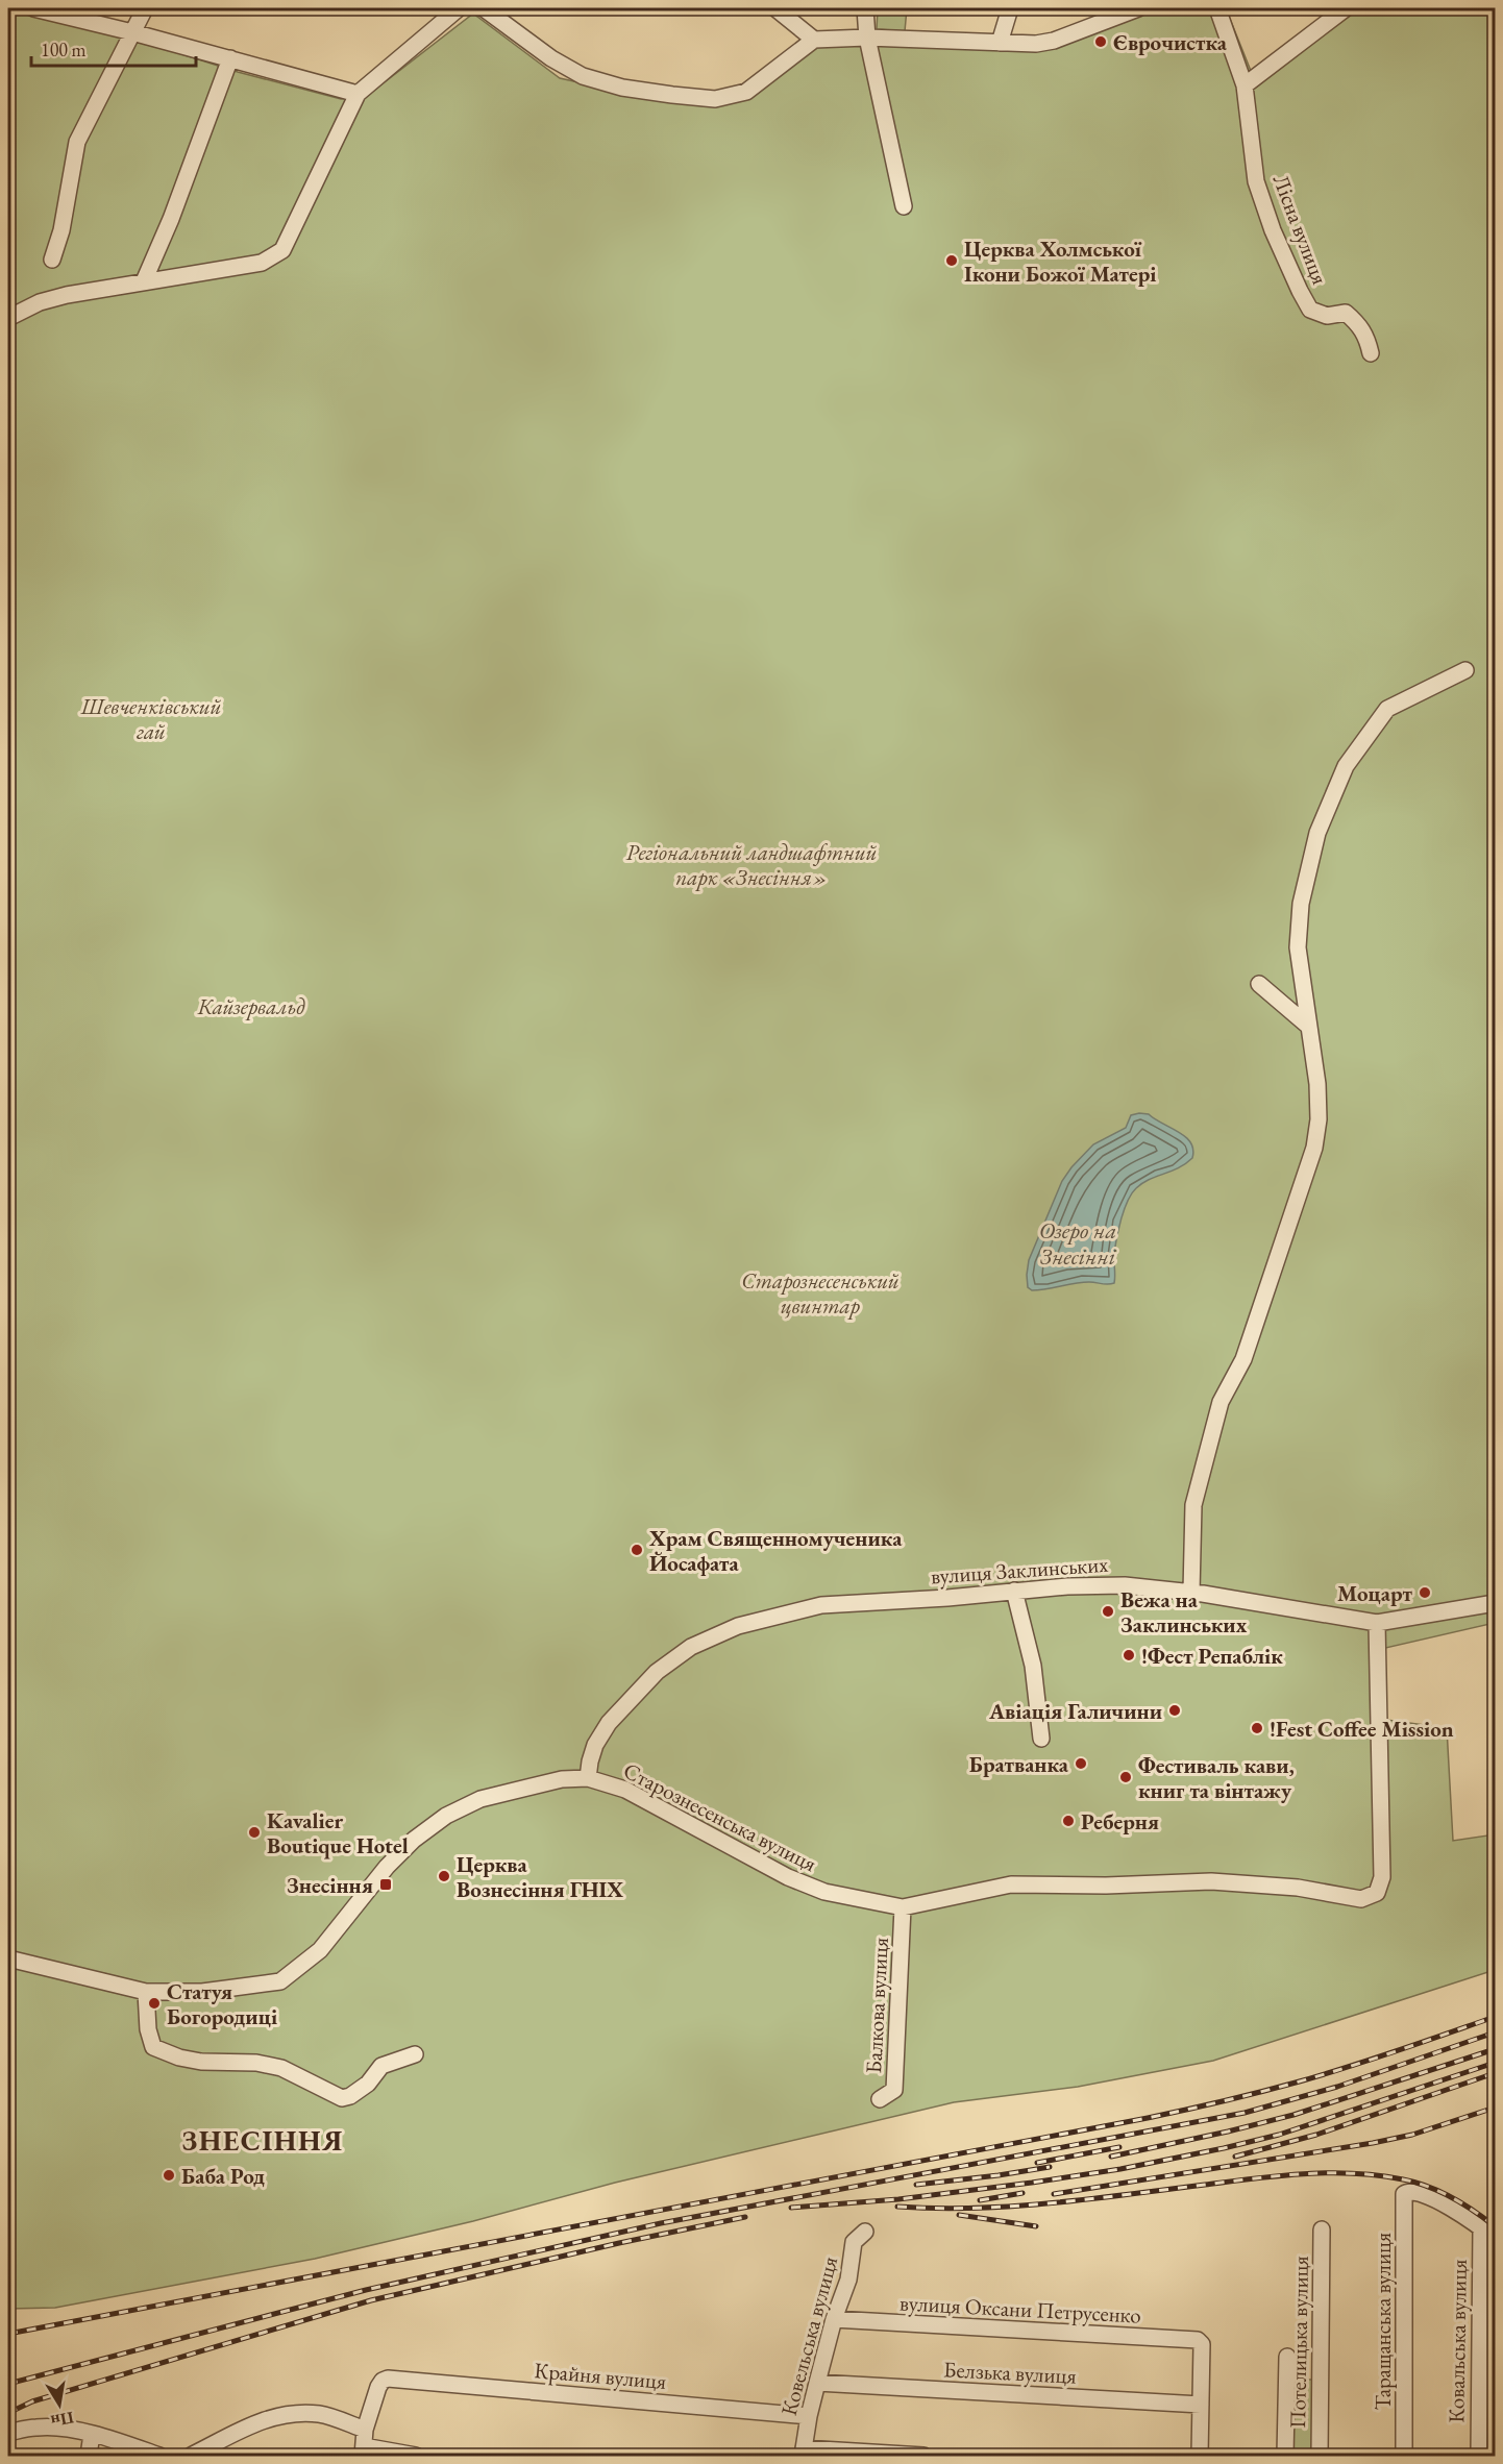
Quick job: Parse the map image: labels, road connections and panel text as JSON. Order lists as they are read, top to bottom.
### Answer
{
  "streets": {
    "street": [
      "Лісна вулиця",
      "вулиця Заклинських",
      "Старознесенська вулиця",
      "Балкова вулиця",
      "вулиця Оксани Петрусенко",
      "Таращанська вулиця",
      "Ковельська вулиця",
      "Ковальська вулиця",
      "Потелицька вулиця",
      "Белзька вулиця",
      "Крайня вулиця"
    ]
  },
  "crossings": [
    ["вулиця Заклинських", "Старознесенська вулиця"],
    ["Старознесенська вулиця", "Балкова вулиця"],
    ["вулиця Оксани Петрусенко", "Ковельська вулиця"],
    ["вулиця Оксани Петрусенко", "Белзька вулиця"],
    ["Таращанська вулиця", "Ковальська вулиця"],
    ["Ковельська вулиця", "Белзька вулиця"],
    ["Ковельська вулиця", "Крайня вулиця"]
  ],
  "districts": ["ЗНЕСІННЯ"],
  "water": ["Озеро на Знесінні"],
  "parks": [
    "Шевченківський гай",
    "Регіональний ландшафтний парк «Знесіння»",
    "Кайзервальд",
    "Старознесенський цвинтар"
  ],
  "places": {
    "other": [
      "Єврочистка",
      "Церква Холмської Ікони Божої Матері",
      "Храм Священномученика Йосафата",
      "Моцарт",
      "Вежа на Заклинських",
      "!Фест Репаблік",
      "Авіація Галичини",
      "!Fest Coffee Mission",
      "Братванка",
      "Фестиваль кави, книг та вінтажу",
      "Реберня",
      "Kavalier Boutique Hotel",
      "Церква Вознесіння ГНІХ",
      "Статуя Богородиці",
      "Баба Род"
    ],
    "transit": ["Знесіння"]
  },
  "scale_bar": "100 m",
  "north": "bottom"
}
